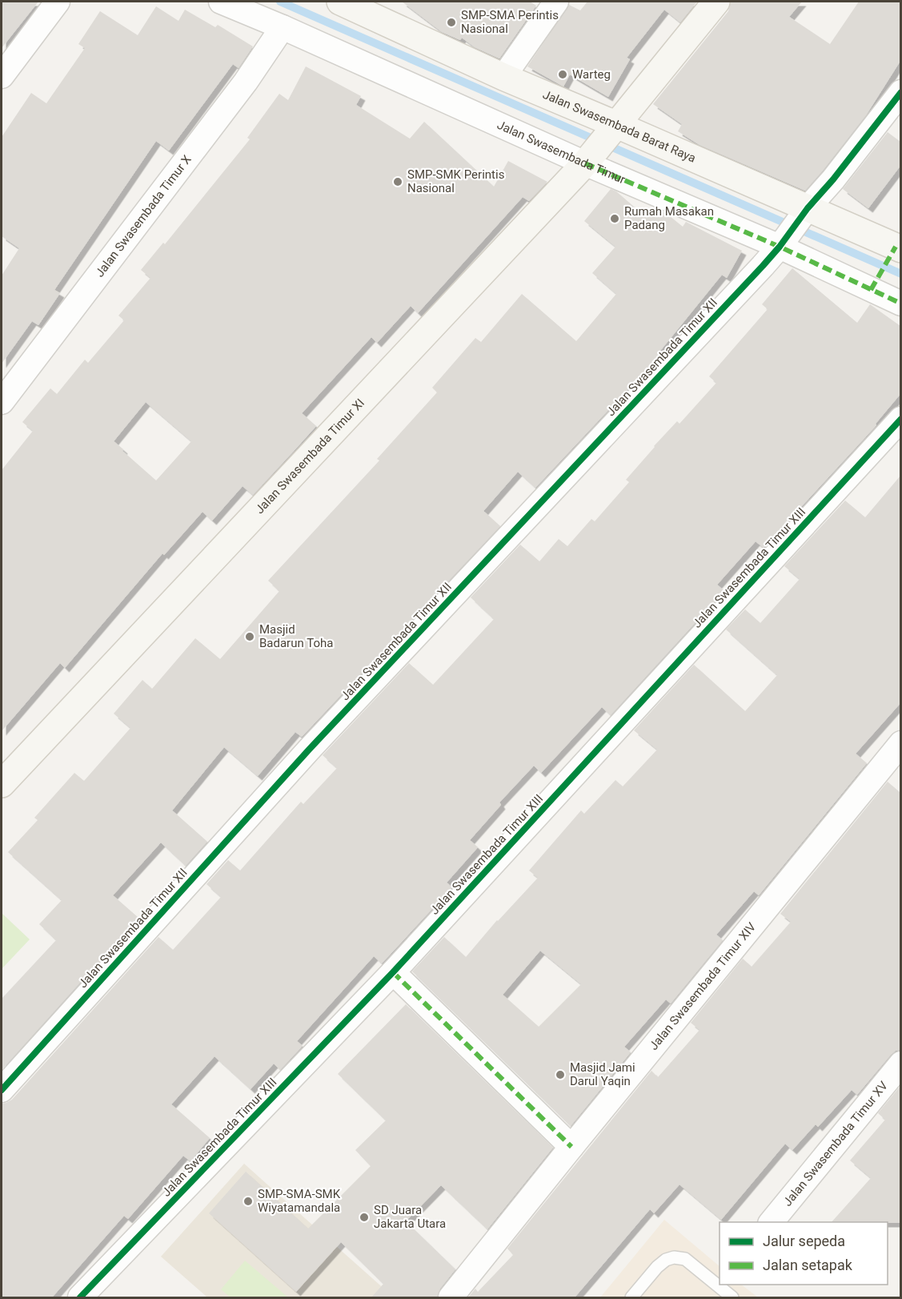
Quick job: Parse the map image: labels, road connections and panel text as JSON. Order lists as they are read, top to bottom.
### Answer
{
  "streets": {
    "street": [
      "Jalan Swasembada Barat Raya",
      "Jalan Swasembada Timur",
      "Jalan Swasembada Timur X",
      "Jalan Swasembada Timur XII",
      "Jalan Swasembada Timur XI",
      "Jalan Swasembada Timur XIII",
      "Jalan Swasembada Timur XIV",
      "Jalan Swasembada Timur XV"
    ]
  },
  "crossings": [
    ["Jalan Swasembada Barat Raya", "Jalan Swasembada Timur XII"],
    ["Jalan Swasembada Barat Raya", "Jalan Swasembada Timur XI"],
    ["Jalan Swasembada Timur", "Jalan Swasembada Timur X"],
    ["Jalan Swasembada Timur", "Jalan Swasembada Timur XII"],
    ["Jalan Swasembada Timur", "Jalan Swasembada Timur XI"]
  ],
  "places": [
    "SMP-SMA Perintis Nasional",
    "Warteg",
    "SMP-SMK Perintis Nasional",
    "Rumah Masakan Padang",
    "Masjid Badarun Toha",
    "Masjid Jami Darul Yaqin",
    "SMP-SMA-SMK Wiyatamandala",
    "SD Juara Jakarta Utara"
  ],
  "legend": ["Jalur sepeda", "Jalan setapak"]
}
